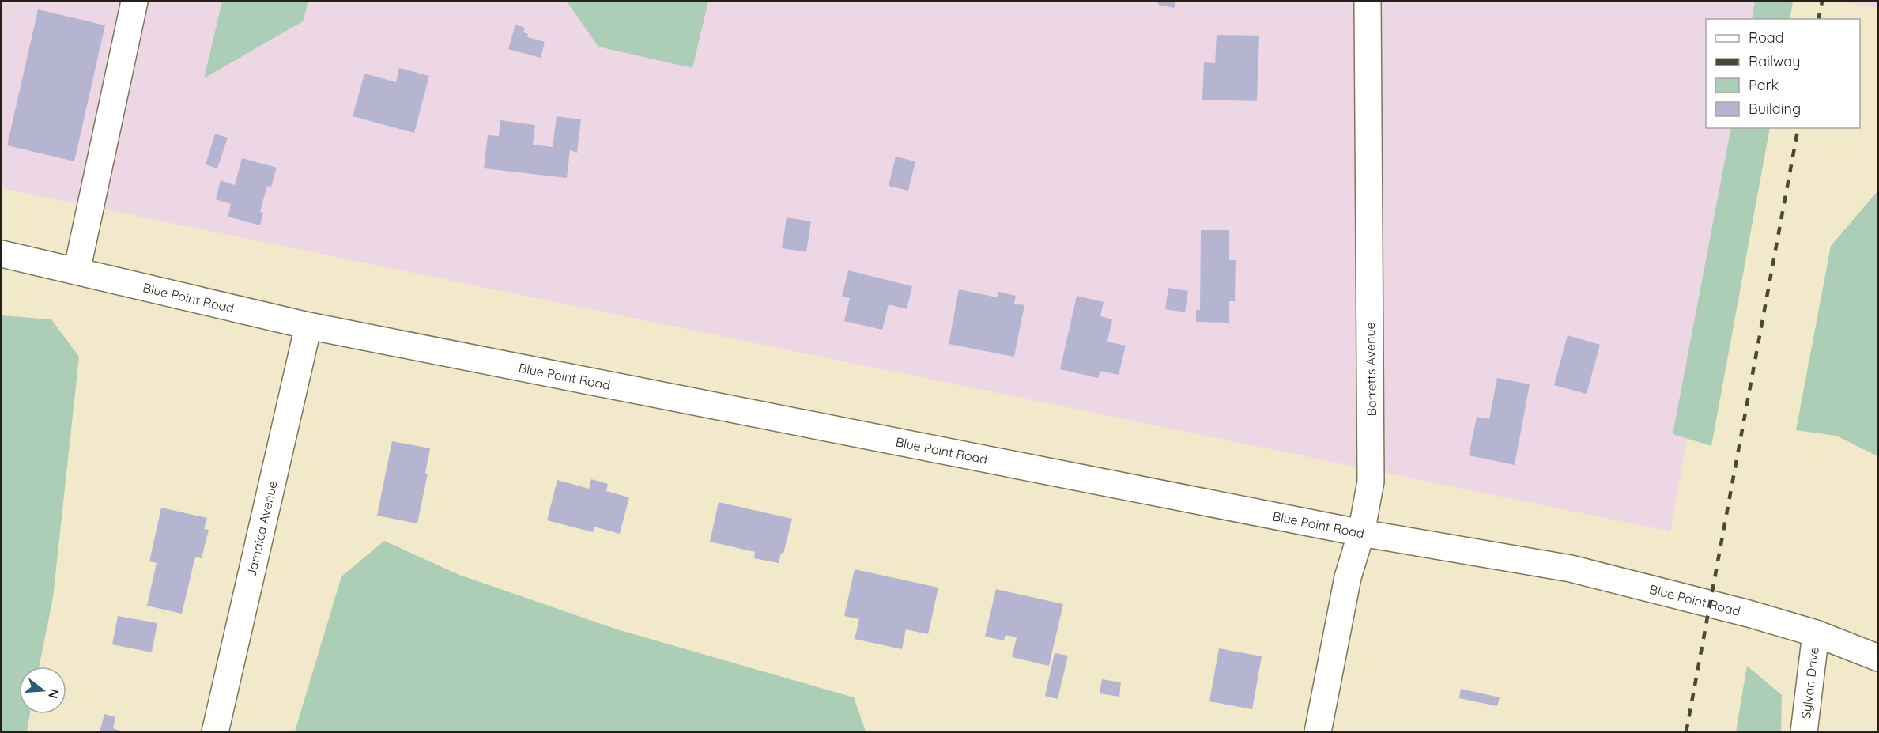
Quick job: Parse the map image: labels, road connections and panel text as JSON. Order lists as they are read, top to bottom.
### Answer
{
  "streets": {
    "street": [
      "Blue Point Road",
      "Barretts Avenue",
      "Jamaica Avenue",
      "Sylvan Drive"
    ]
  },
  "crossings": [
    ["Blue Point Road", "Barretts Avenue"],
    ["Blue Point Road", "Jamaica Avenue"],
    ["Blue Point Road", "Sylvan Drive"]
  ],
  "legend": [
    "Road",
    "Railway",
    "Park",
    "Building"
  ],
  "north": "right"
}
